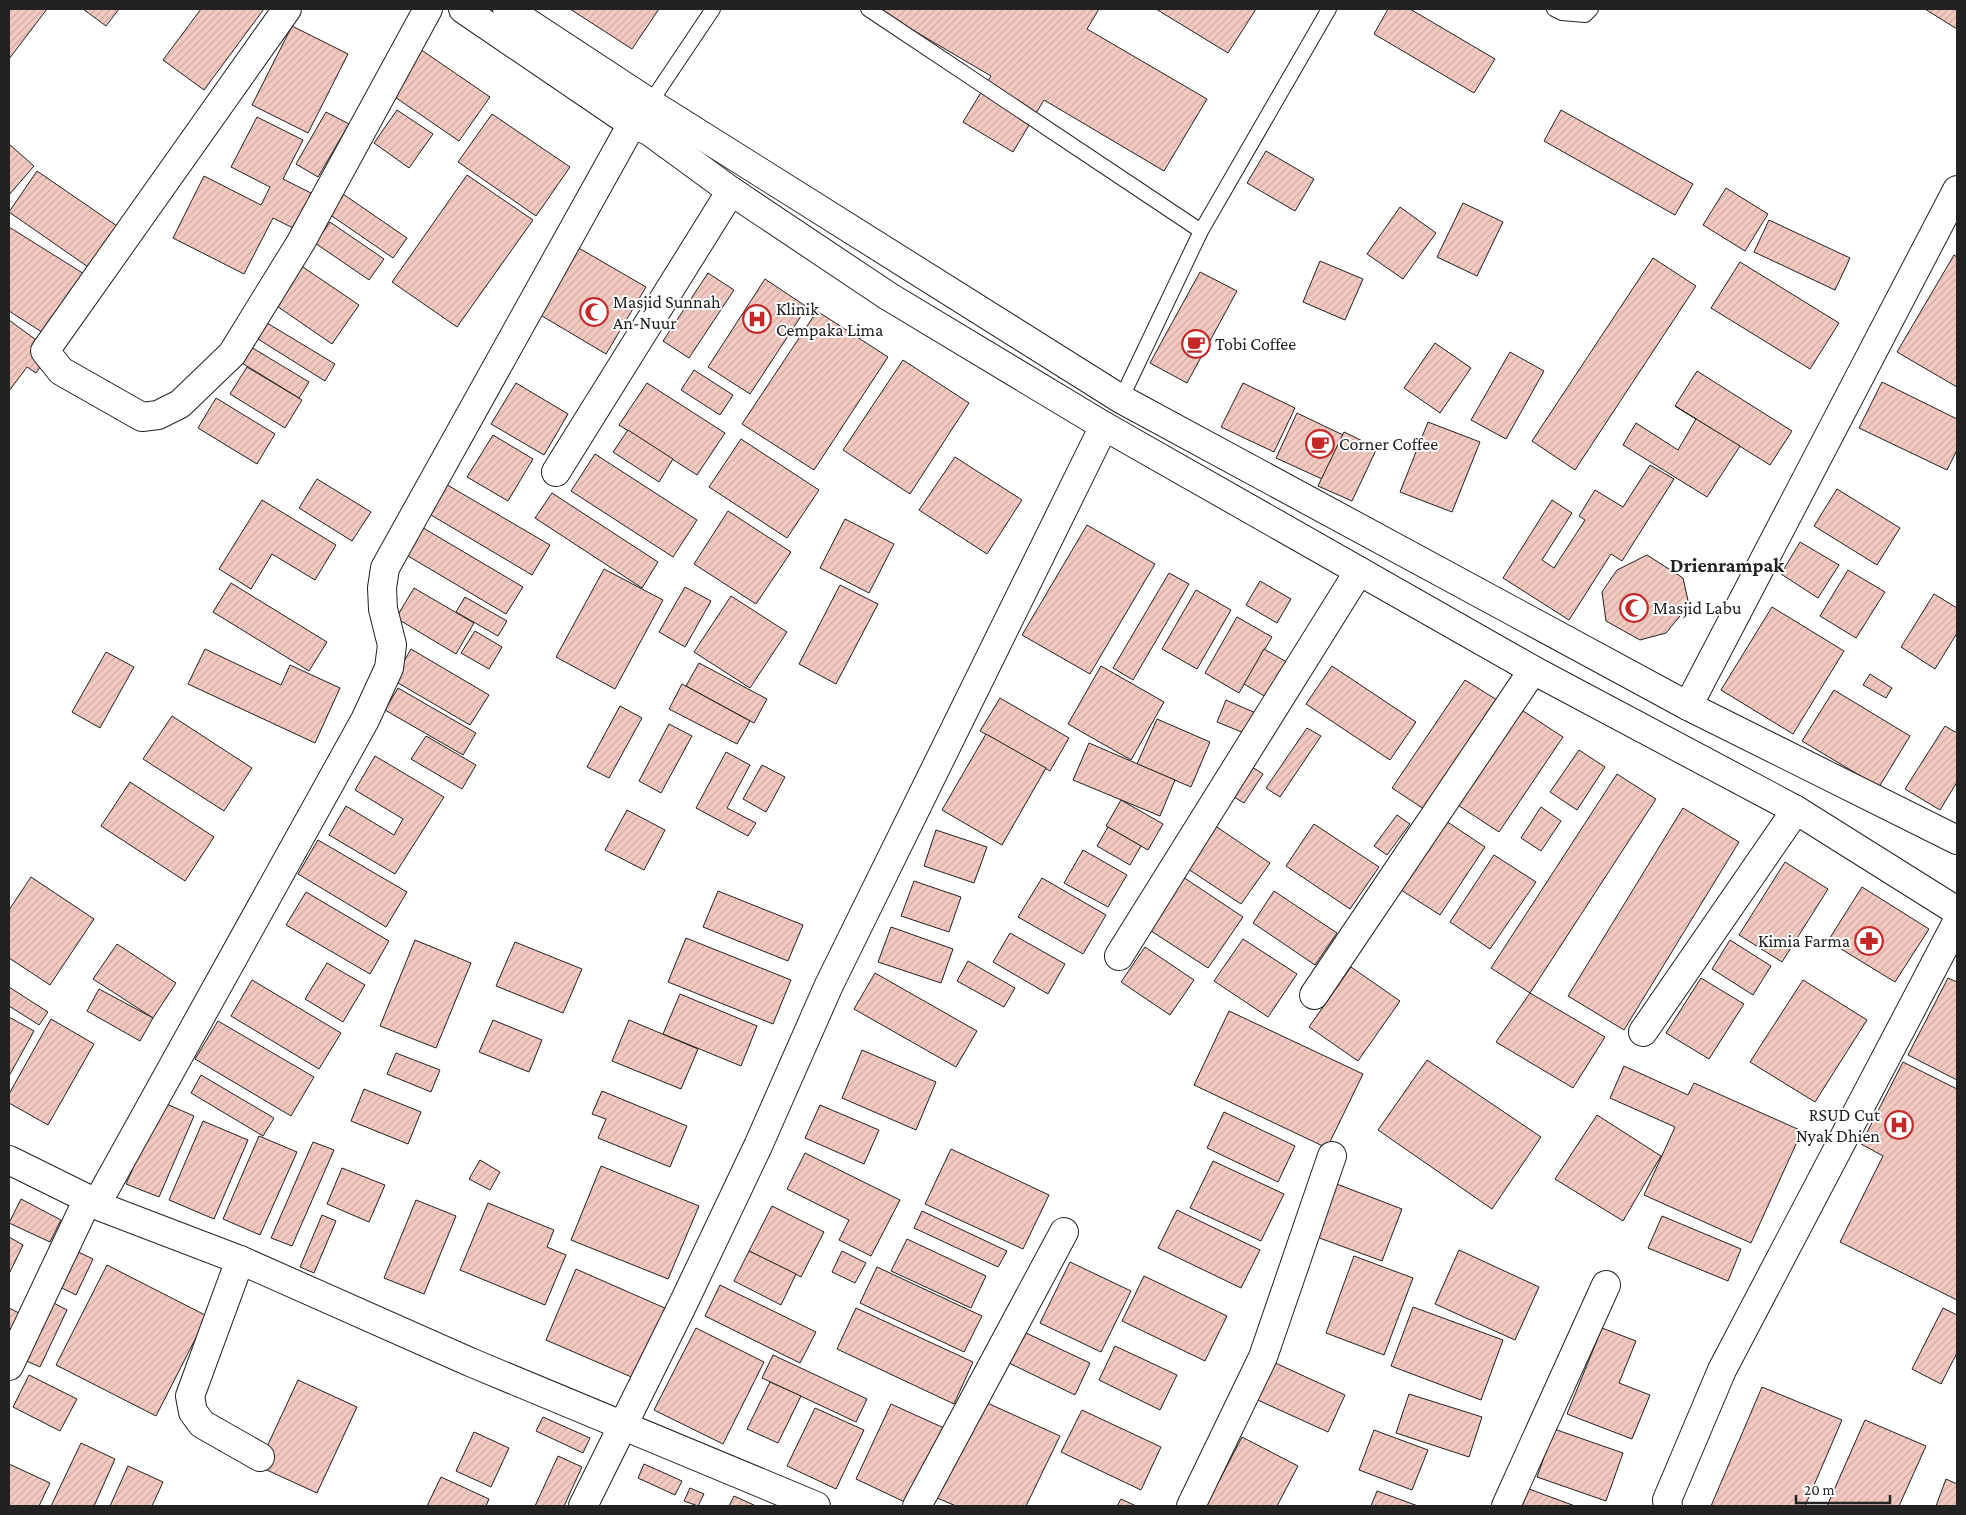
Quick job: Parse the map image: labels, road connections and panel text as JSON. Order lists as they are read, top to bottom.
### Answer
{
  "districts": ["Drienrampak"],
  "places": {
    "mosque": ["Masjid Sunnah An-Nuur", "Masjid Labu"],
    "hospital": ["Klinik Cempaka Lima", "RSUD Cut Nyak Dhien"],
    "cafe": ["Tobi Coffee", "Corner Coffee"],
    "pharmacy": ["Kimia Farma"]
  },
  "scale_bar": "20 m"
}
